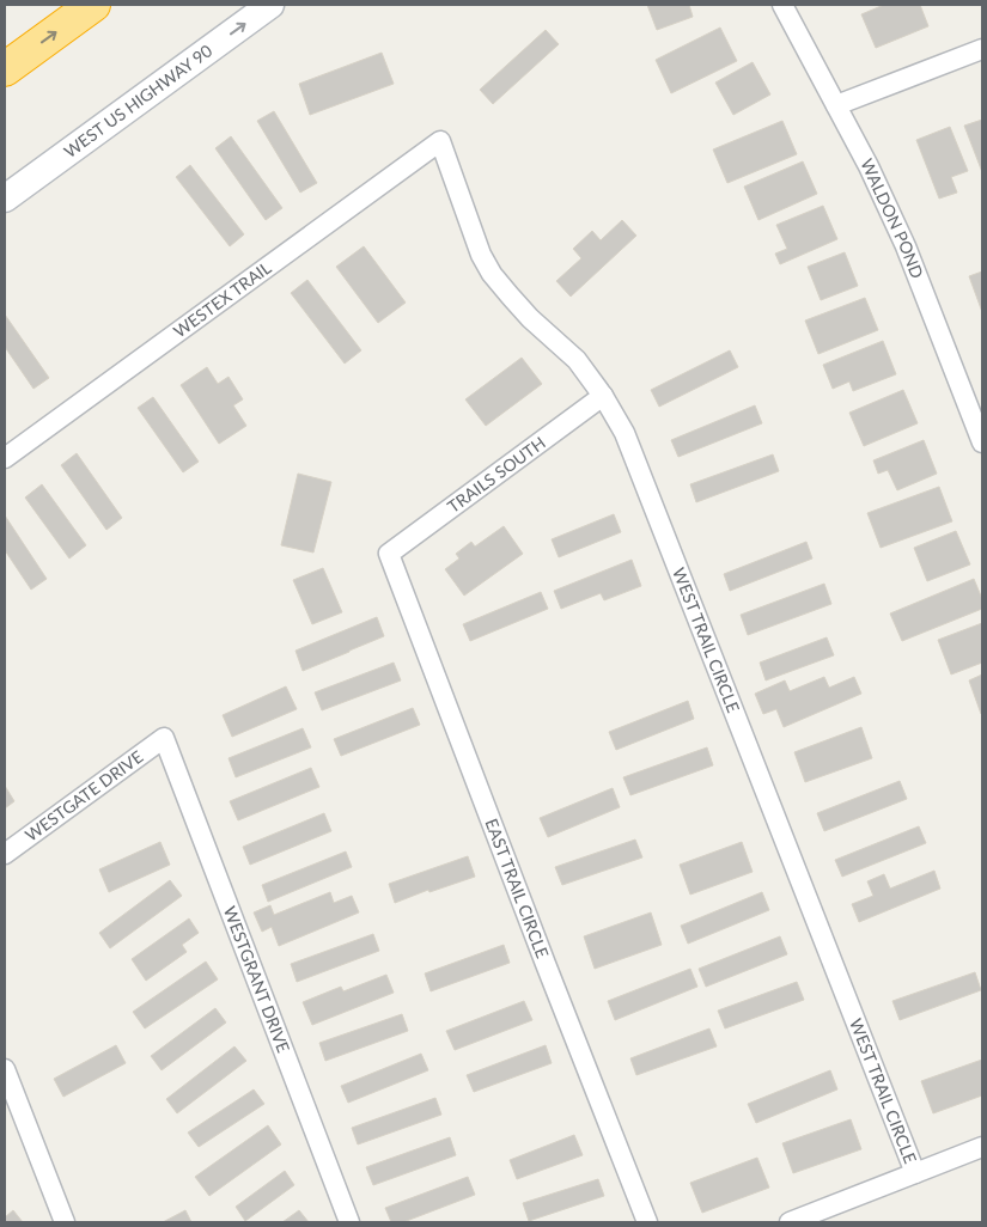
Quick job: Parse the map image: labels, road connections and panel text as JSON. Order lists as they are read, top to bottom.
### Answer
{
  "streets": {
    "main road": ["WEST US HIGHWAY 90"],
    "street": [
      "WALDON POND",
      "WESTEX TRAIL",
      "TRAILS SOUTH",
      "WEST TRAIL CIRCLE",
      "WESTGATE DRIVE",
      "EAST TRAIL CIRCLE",
      "WESTGRANT DRIVE"
    ]
  },
  "crossings": [
    ["WESTEX TRAIL", "WEST TRAIL CIRCLE"],
    ["TRAILS SOUTH", "WEST TRAIL CIRCLE"],
    ["TRAILS SOUTH", "EAST TRAIL CIRCLE"],
    ["WESTGATE DRIVE", "WESTGRANT DRIVE"]
  ],
  "one_way": ["WEST US HIGHWAY 90"]
}
